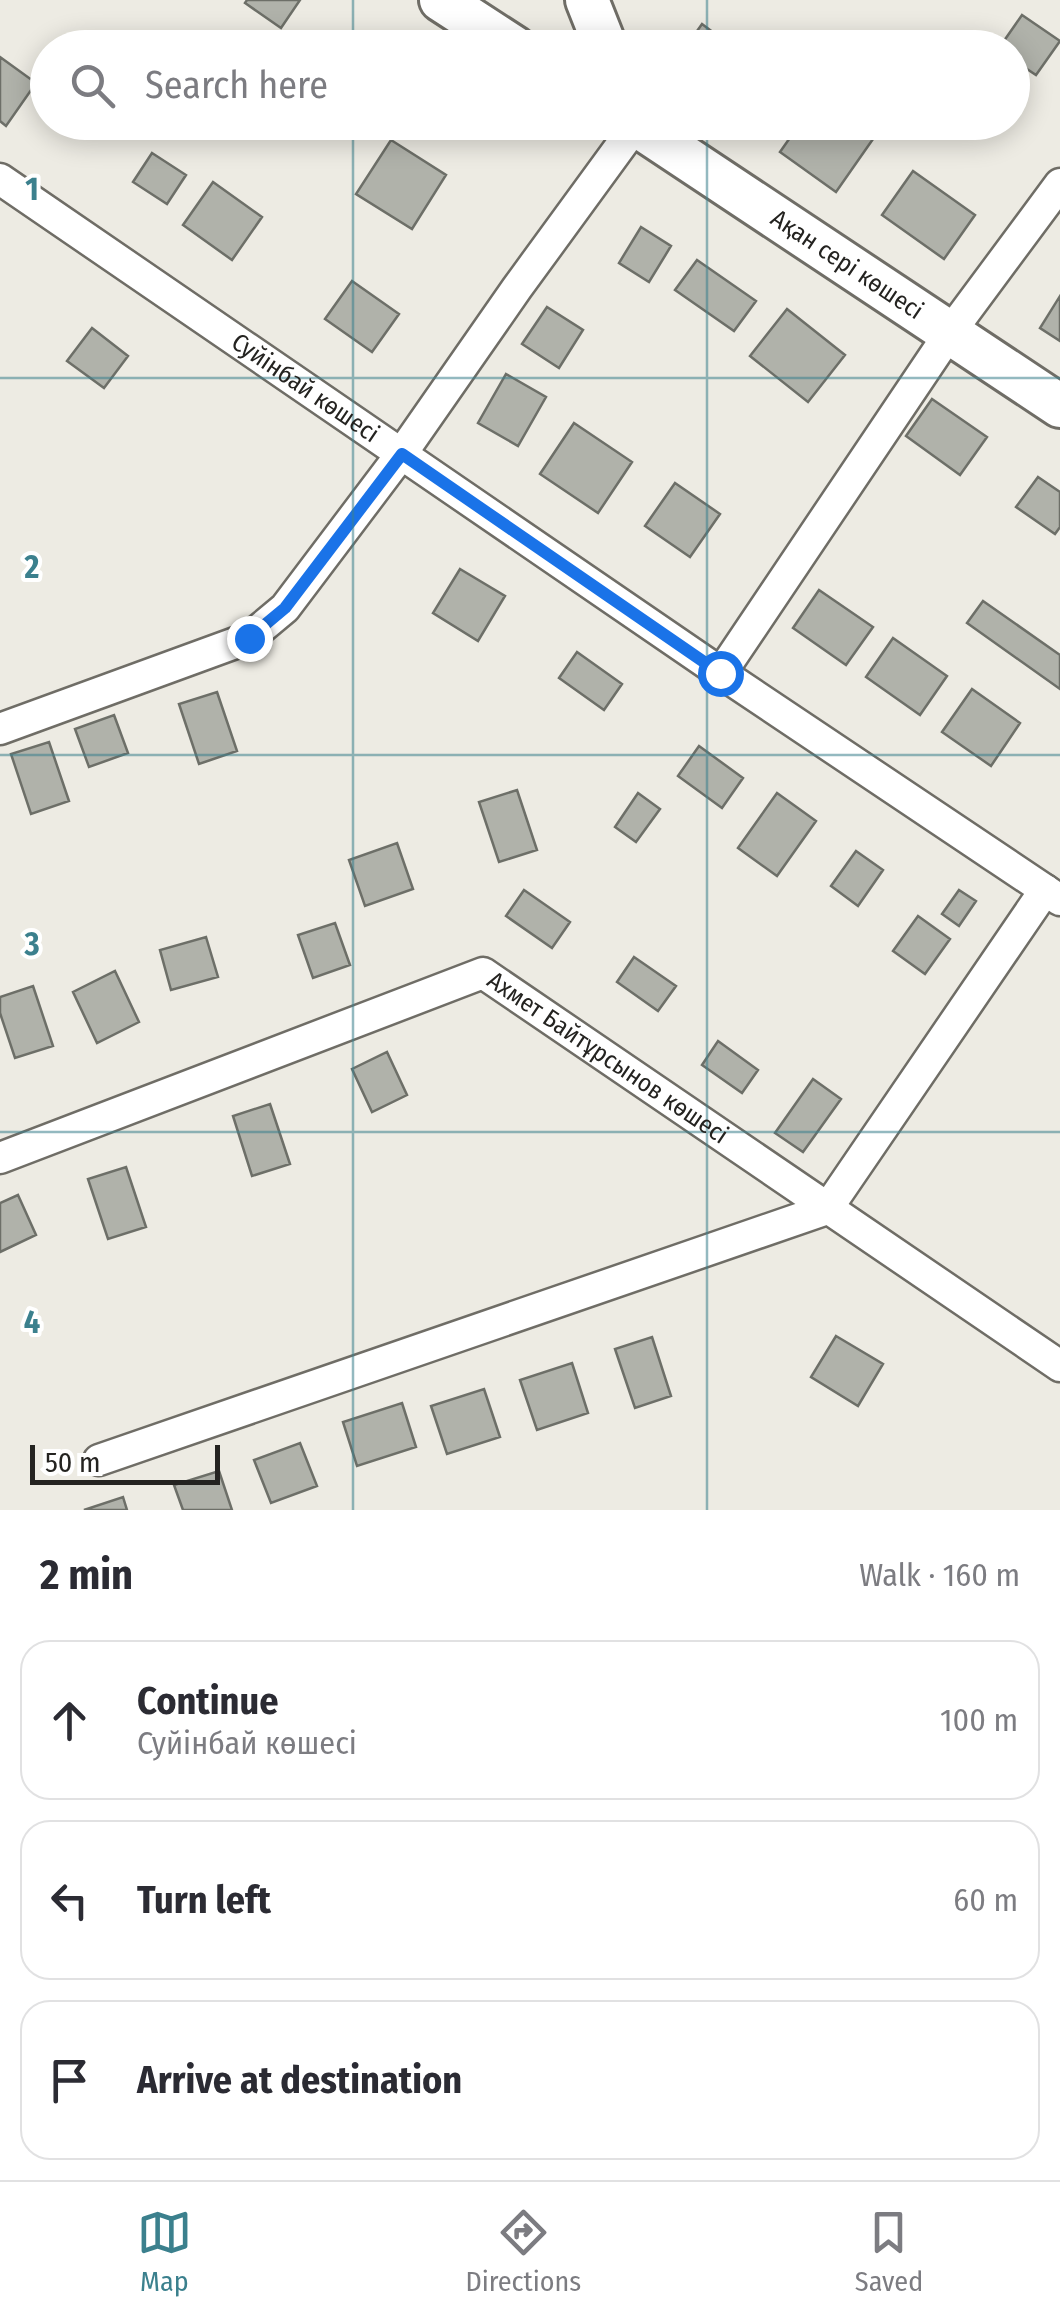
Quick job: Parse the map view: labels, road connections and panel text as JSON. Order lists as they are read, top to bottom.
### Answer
{
  "streets": {
    "street": ["Ақан сері көшесі", "Суйінбай көшесі", "Ахмет Байтұрсынов көшесі"]
  },
  "scale_bar": "50 m",
  "page": {
    "search": "Search here",
    "scale": "50 m",
    "heading": ["2 min", "Walk · 160 m"],
    "list": [
      ["Continue", "Суйінбай көшесі", "100 m"],
      ["Turn left", "60 m"],
      "Arrive at destination"
    ],
    "nav": ["Map", "Directions", "Saved"]
  },
  "grid": {
    "rows": [
      "1",
      "2",
      "3",
      "4"
    ]
  }
}
